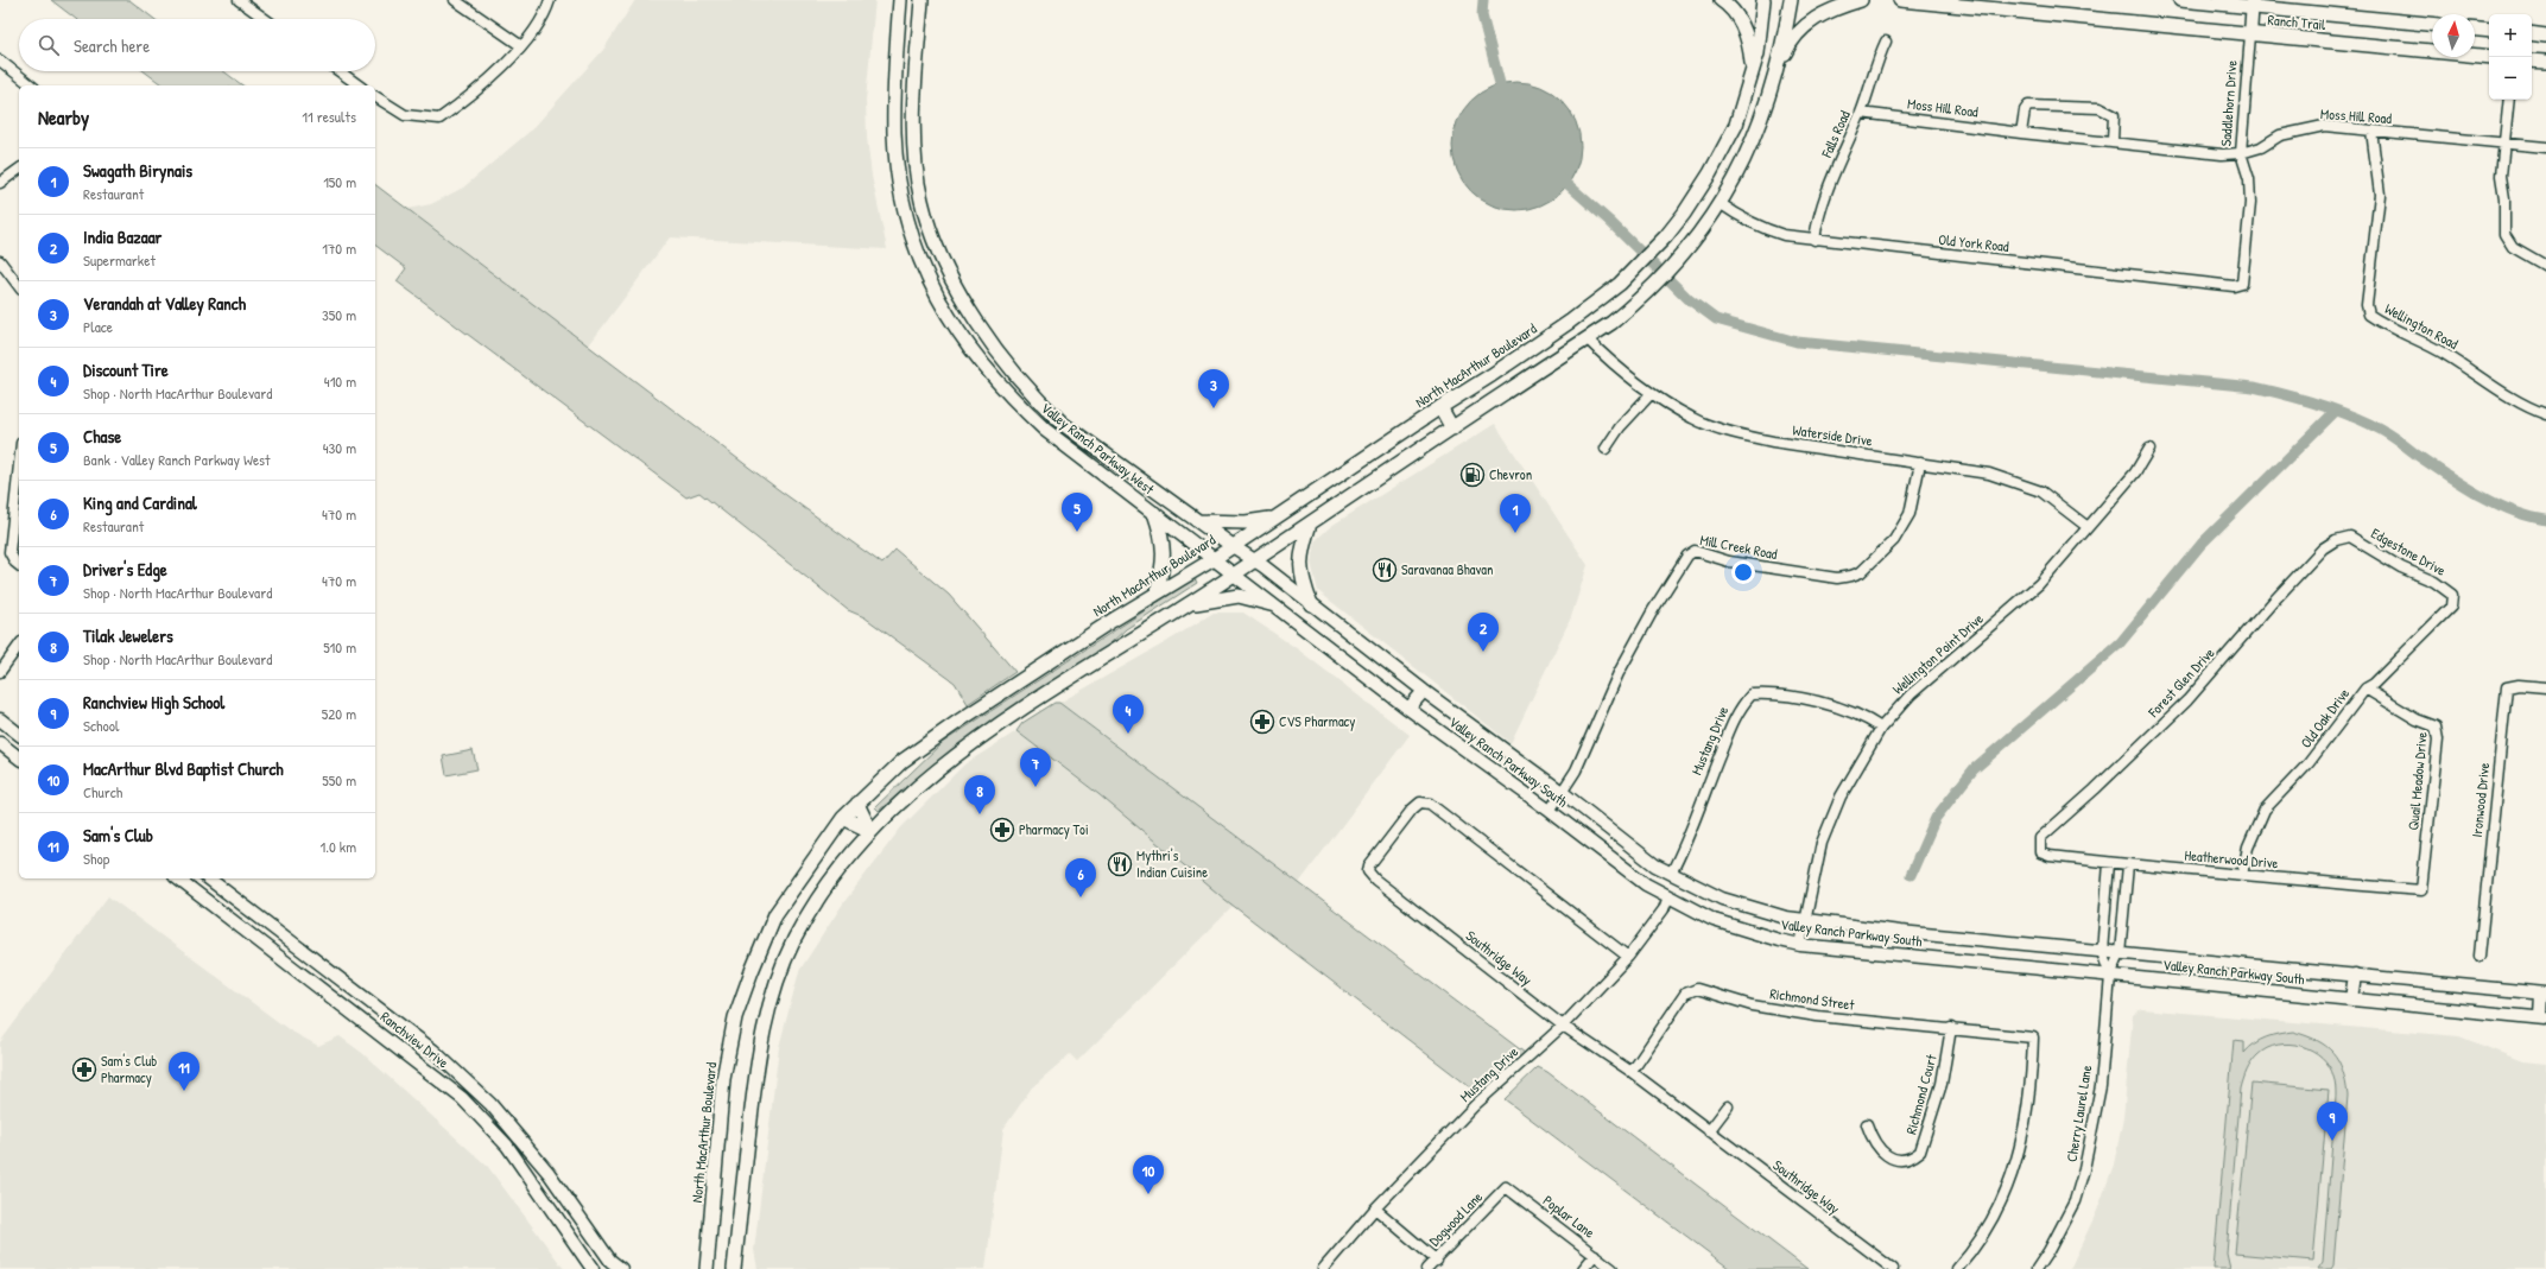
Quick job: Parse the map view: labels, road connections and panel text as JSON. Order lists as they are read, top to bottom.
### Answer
{
  "streets": {
    "main road": ["Ranch Trail", "North MacArthur Boulevard", "Valley Ranch Parkway West"],
    "street": [
      "Saddlehorn Drive",
      "Moss Hill Road",
      "Falls Road",
      "Old York Road",
      "Wellington Road",
      "Waterside Drive",
      "Mill Creek Road",
      "Edgestone Drive",
      "Wellington Point Drive",
      "Forest Glen Drive",
      "Old Oak Drive",
      "Mustang Drive",
      "Valley Ranch Parkway South",
      "Quail Meadow Drive",
      "Ironwood Drive",
      "Heatherwood Drive",
      "Southridge Way",
      "Richmond Street",
      "Ranchview Drive",
      "Richmond Court",
      "Cherry Laurel Lane",
      "Poplar Lane",
      "Dogwood Lane"
    ]
  },
  "crossings": [
    ["Ranch Trail", "Saddlehorn Drive"],
    ["Saddlehorn Drive", "Moss Hill Road"],
    ["Saddlehorn Drive", "Old York Road"],
    ["Moss Hill Road", "Falls Road"],
    ["Moss Hill Road", "Wellington Road"],
    ["Falls Road", "Old York Road"],
    ["North MacArthur Boulevard", "Valley Ranch Parkway West"],
    ["North MacArthur Boulevard", "Valley Ranch Parkway South"],
    ["Waterside Drive", "Mill Creek Road"],
    ["Waterside Drive", "Wellington Point Drive"],
    ["Valley Ranch Parkway West", "Valley Ranch Parkway South"],
    ["Mill Creek Road", "Valley Ranch Parkway South"],
    ["Edgestone Drive", "Forest Glen Drive"],
    ["Edgestone Drive", "Old Oak Drive"],
    ["Wellington Point Drive", "Mustang Drive"],
    ["Wellington Point Drive", "Valley Ranch Parkway South"],
    ["Forest Glen Drive", "Heatherwood Drive"],
    ["Old Oak Drive", "Quail Meadow Drive"],
    ["Old Oak Drive", "Heatherwood Drive"],
    ["Mustang Drive", "Valley Ranch Parkway South"],
    ["Mustang Drive", "Southridge Way"],
    ["Valley Ranch Parkway South", "Cherry Laurel Lane"],
    ["Quail Meadow Drive", "Heatherwood Drive"],
    ["Heatherwood Drive", "Cherry Laurel Lane"],
    ["Southridge Way", "Richmond Street"],
    ["Richmond Street", "Richmond Court"],
    ["Poplar Lane", "Dogwood Lane"]
  ],
  "places": {
    "fuel station": ["Chevron"],
    "restaurant": ["Saravanaa Bhavan", "Mythri's Indian Cuisine"],
    "pharmacy": ["CVS Pharmacy", "Pharmacy Toi", "Sam's Club Pharmacy"]
  },
  "north": "top",
  "page": {
    "map_buttons": ["+", "−"],
    "search": "Search here",
    "heading": ["Nearby", "11 results"],
    "list": [
      {
        "mark": "1",
        "name": "Swagath Birynais",
        "note": "Restaurant",
        "value": "150 m"
      },
      {
        "mark": "2",
        "name": "India Bazaar",
        "note": "Supermarket",
        "value": "170 m"
      },
      {
        "mark": "3",
        "name": "Verandah at Valley Ranch",
        "note": "Place",
        "value": "350 m"
      },
      {
        "mark": "4",
        "name": "Discount Tire",
        "note": "Shop · North MacArthur Boulevard",
        "value": "410 m"
      },
      {
        "mark": "5",
        "name": "Chase",
        "note": "Bank · Valley Ranch Parkway West",
        "value": "430 m"
      },
      {
        "mark": "6",
        "name": "King and Cardinal",
        "note": "Restaurant",
        "value": "470 m"
      },
      {
        "mark": "7",
        "name": "Driver's Edge",
        "note": "Shop · North MacArthur Boulevard",
        "value": "470 m"
      },
      {
        "mark": "8",
        "name": "Tilak Jewelers",
        "note": "Shop · North MacArthur Boulevard",
        "value": "510 m"
      },
      {
        "mark": "9",
        "name": "Ranchview High School",
        "note": "School",
        "value": "520 m"
      },
      {
        "mark": "10",
        "name": "MacArthur Blvd Baptist Church",
        "note": "Church",
        "value": "550 m"
      },
      {
        "mark": "11",
        "name": "Sam's Club",
        "note": "Shop",
        "value": "1.0 km"
      }
    ],
    "pins": [
      "3",
      "5",
      "1",
      "2",
      "4",
      "7",
      "8",
      "6",
      "11",
      "9",
      "10"
    ]
  }
}
